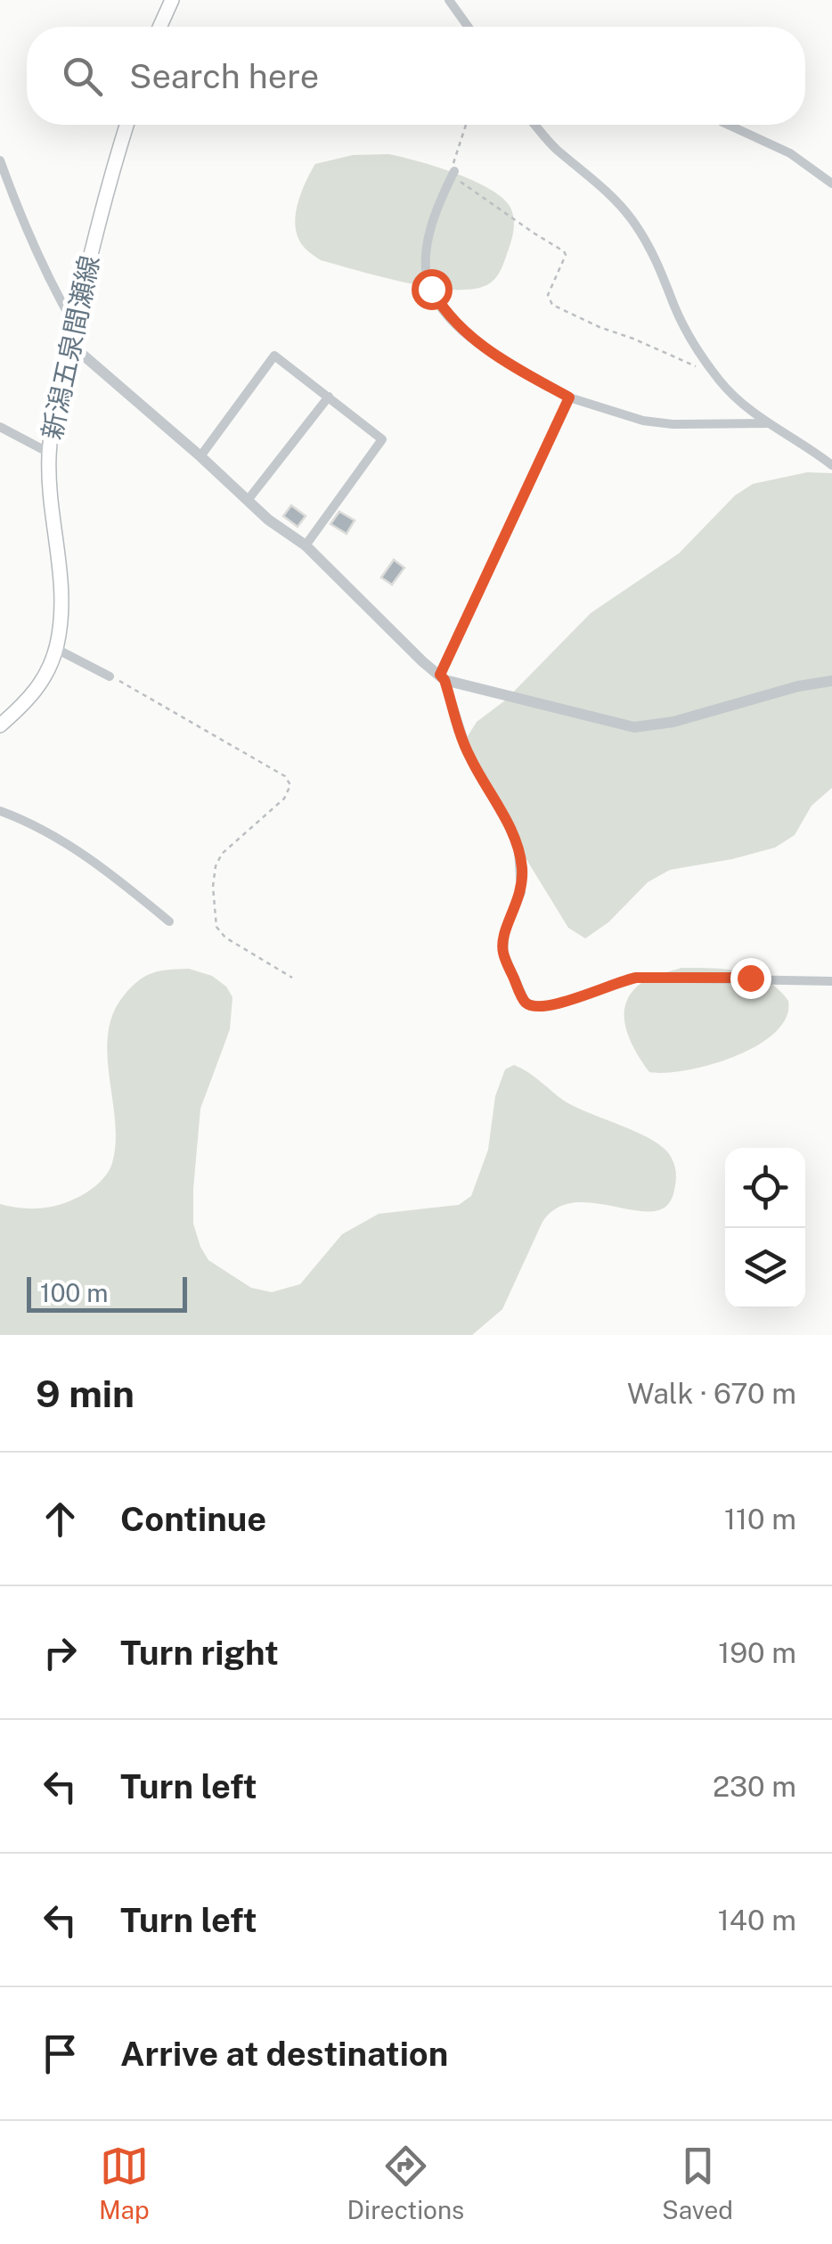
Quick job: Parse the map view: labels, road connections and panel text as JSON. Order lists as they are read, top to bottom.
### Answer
{
  "streets": {
    "main road": ["新潟五泉間瀬線"]
  },
  "scale_bar": "100 m",
  "page": {
    "search": "Search here",
    "scale": "100 m",
    "heading": ["9 min", "Walk · 670 m"],
    "list": [
      ["Continue", "110 m"],
      ["Turn right", "190 m"],
      ["Turn left", "230 m"],
      ["Turn left", "140 m"],
      "Arrive at destination"
    ],
    "nav": ["Map", "Directions", "Saved"]
  }
}
